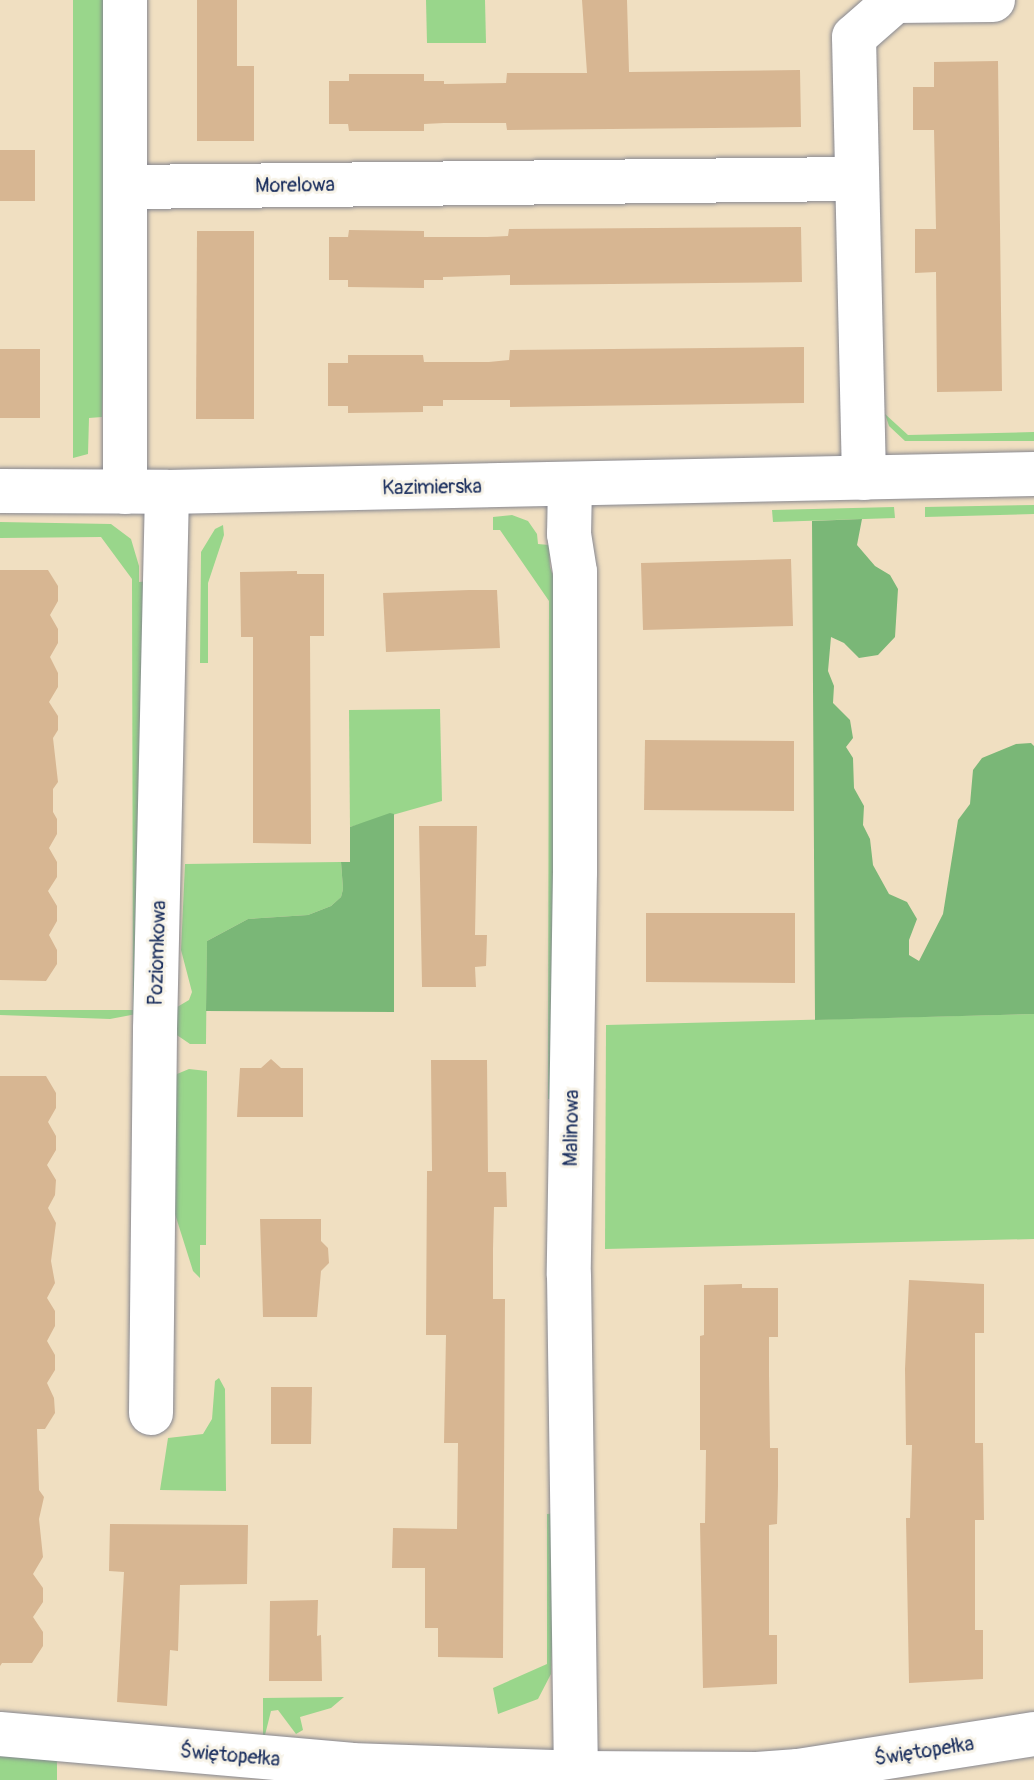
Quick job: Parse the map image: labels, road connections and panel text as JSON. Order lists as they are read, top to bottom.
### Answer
{
  "streets": {
    "street": [
      "Morelowa",
      "Kazimierska",
      "Poziomkowa",
      "Malinowa",
      "Świętopełka"
    ]
  },
  "crossings": [
    ["Kazimierska", "Poziomkowa"],
    ["Kazimierska", "Malinowa"],
    ["Malinowa", "Świętopełka"]
  ]
}
